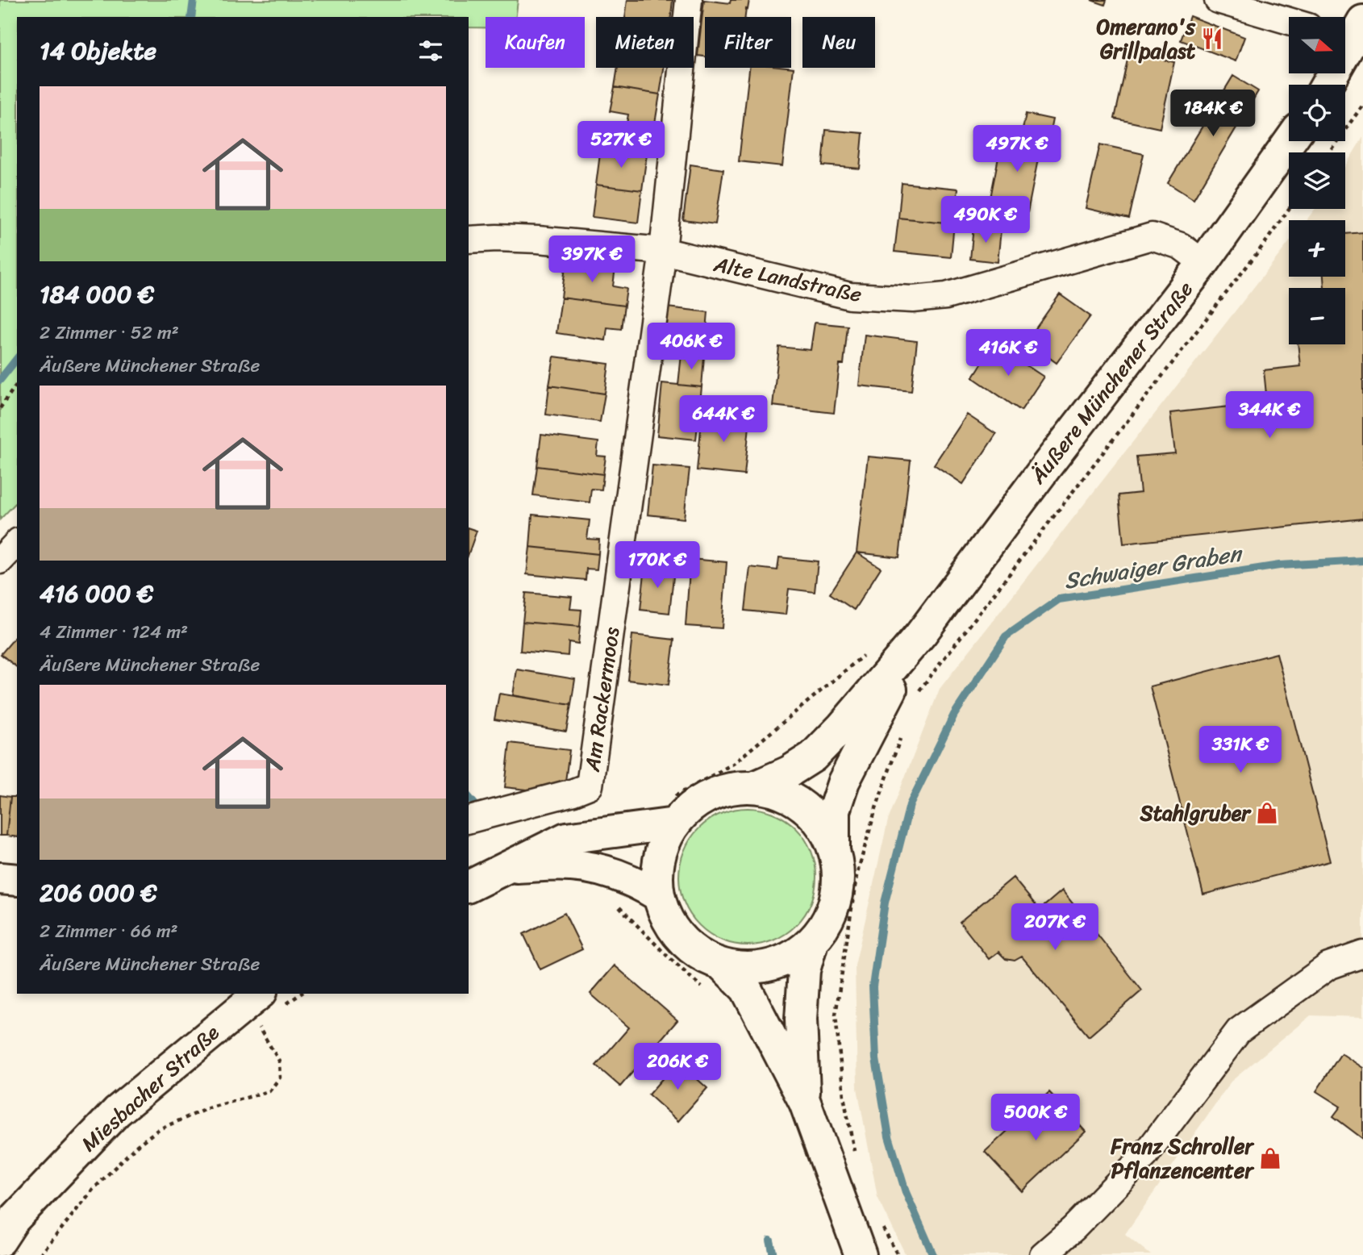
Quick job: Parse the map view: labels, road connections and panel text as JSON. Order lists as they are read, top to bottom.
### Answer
{
  "streets": {
    "main road": ["Äußere Münchener Straße", "Miesbacher Straße"],
    "street": ["Alte Landstraße", "Am Rackermoos"]
  },
  "crossings": [
    ["Alte Landstraße", "Äußere Münchener Straße"],
    ["Alte Landstraße", "Am Rackermoos"]
  ],
  "water": ["Schwaiger Graben"],
  "places": {
    "restaurant": ["Omerano's Grillpalast"],
    "shop": ["Stahlgruber", "Franz Schroller Pflanzencenter"]
  },
  "north": "right",
  "page": {
    "map_buttons": ["+", "−"],
    "chip": [
      "Kaufen",
      "Mieten",
      "Filter",
      "Neu"
    ],
    "heading": "14 Objekte",
    "list": [
      {
        "name": "184 000 €",
        "note": "2 Zimmer · 52 m² · Äußere Münchener Straße"
      },
      {
        "name": "416 000 €",
        "note": "4 Zimmer · 124 m² · Äußere Münchener Straße"
      },
      {
        "name": "206 000 €",
        "note": "2 Zimmer · 66 m² · Äußere Münchener Straße"
      }
    ],
    "price": [
      "184K €",
      "527K €",
      "497K €",
      "490K €",
      "397K €",
      "406K €",
      "416K €",
      "344K €",
      "644K €",
      "170K €",
      "331K €",
      "207K €",
      "206K €",
      "500K €"
    ]
  }
}
